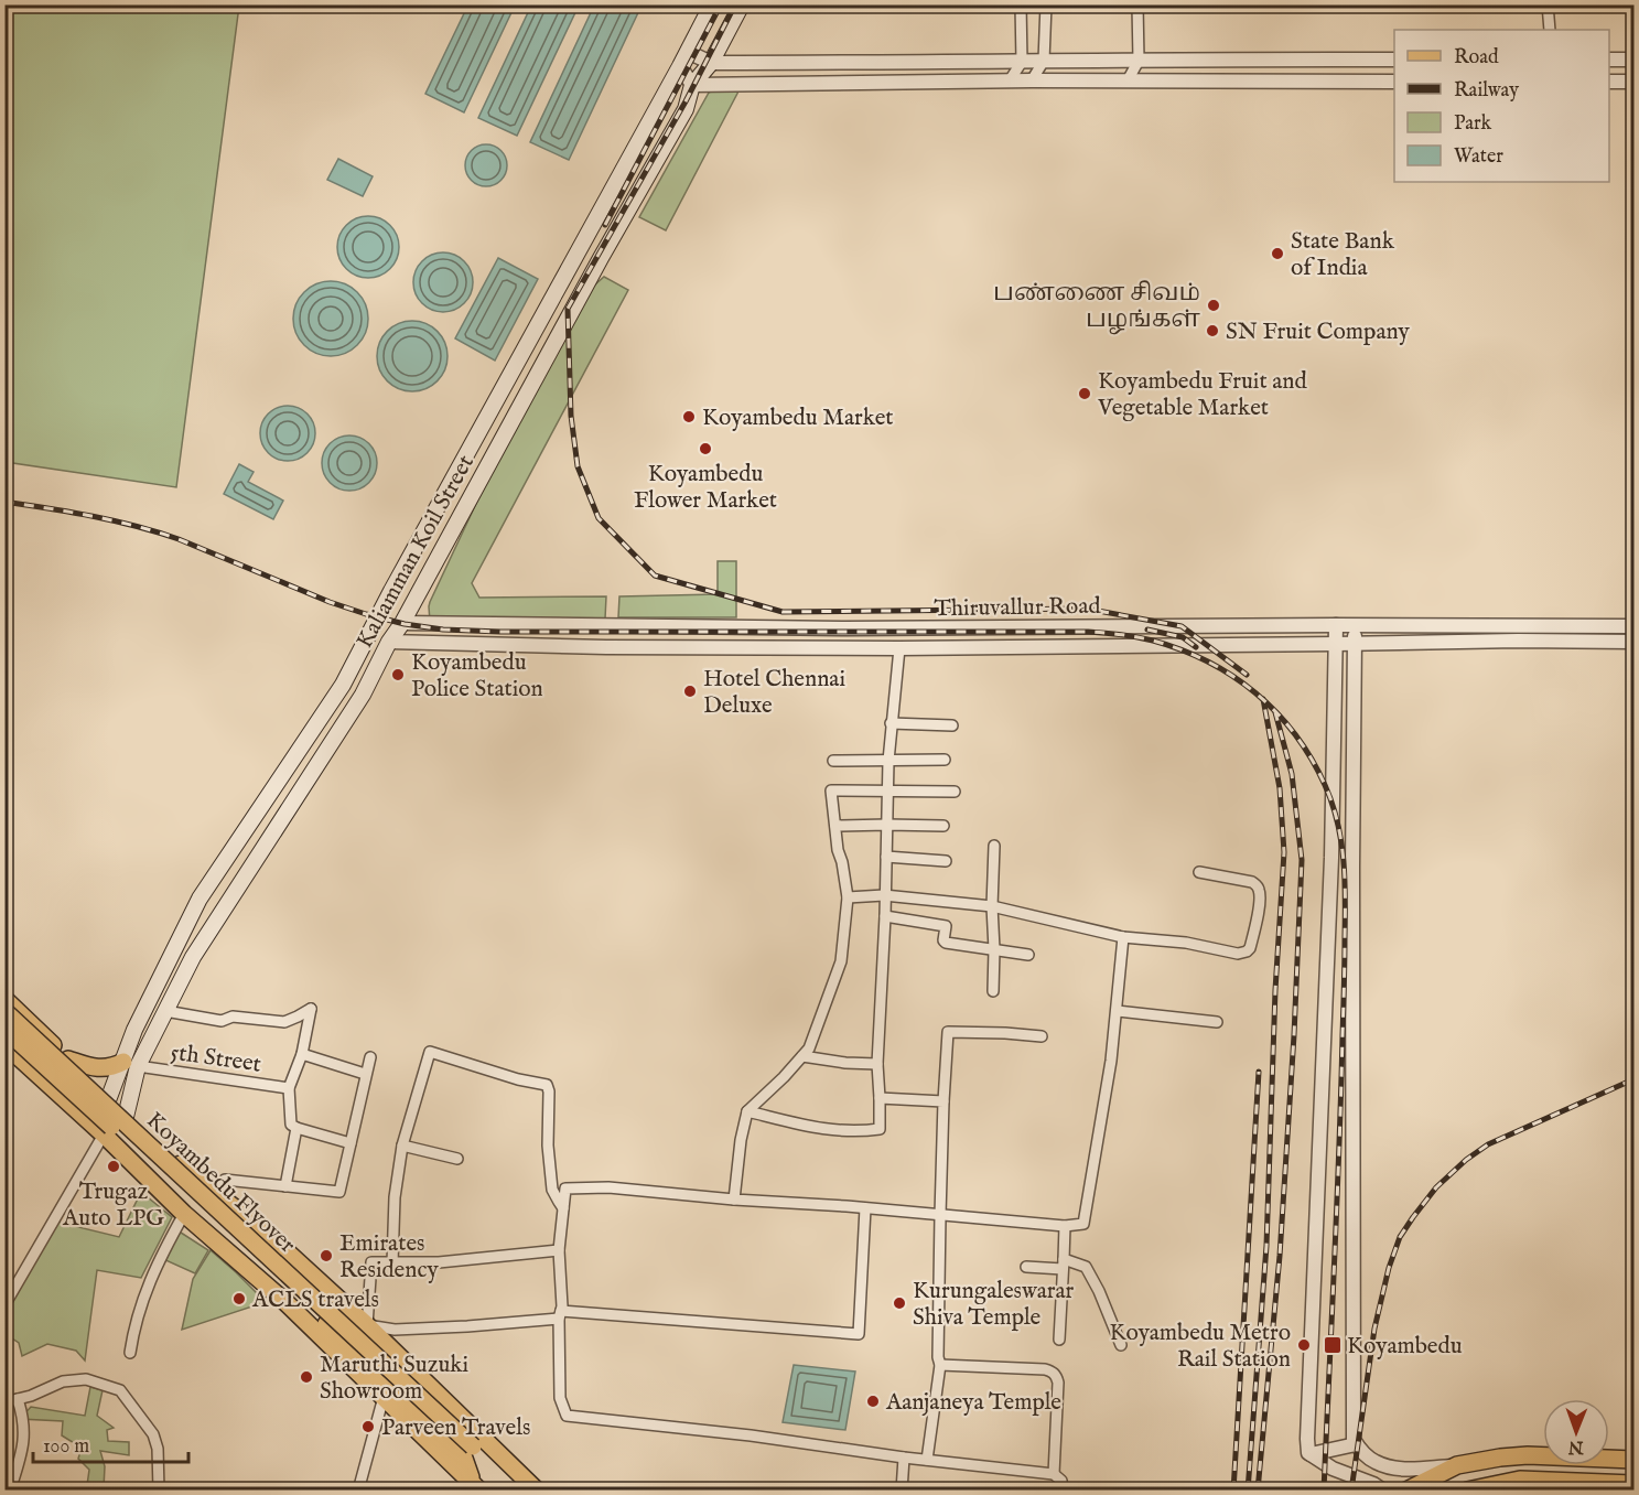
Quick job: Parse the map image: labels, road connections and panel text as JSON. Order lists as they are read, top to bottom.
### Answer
{
  "streets": {
    "main road": ["Kaliamman Koil Street", "Koyambedu Flyover"],
    "street": ["Thiruvallur Road", "5th Street"]
  },
  "crossings": [
    ["Kaliamman Koil Street", "Thiruvallur Road"],
    ["Kaliamman Koil Street", "5th Street"]
  ],
  "places": {
    "other": [
      "State Bank of India",
      "பண்ணை சிவம் பழங்கள்",
      "SN Fruit Company",
      "Koyambedu Fruit and Vegetable Market",
      "Koyambedu Market",
      "Koyambedu Flower Market",
      "Koyambedu Police Station",
      "Hotel Chennai Deluxe",
      "Trugaz Auto LPG",
      "Emirates Residency",
      "ACLS travels",
      "Kurungaleswarar Shiva Temple",
      "Koyambedu Metro Rail Station",
      "Maruthi Suzuki Showroom",
      "Aanjaneya Temple",
      "Parveen Travels"
    ],
    "transit": ["Koyambedu"]
  },
  "legend": [
    "Road",
    "Railway",
    "Park",
    "Water"
  ],
  "scale_bar": "100 m",
  "north": "bottom"
}
